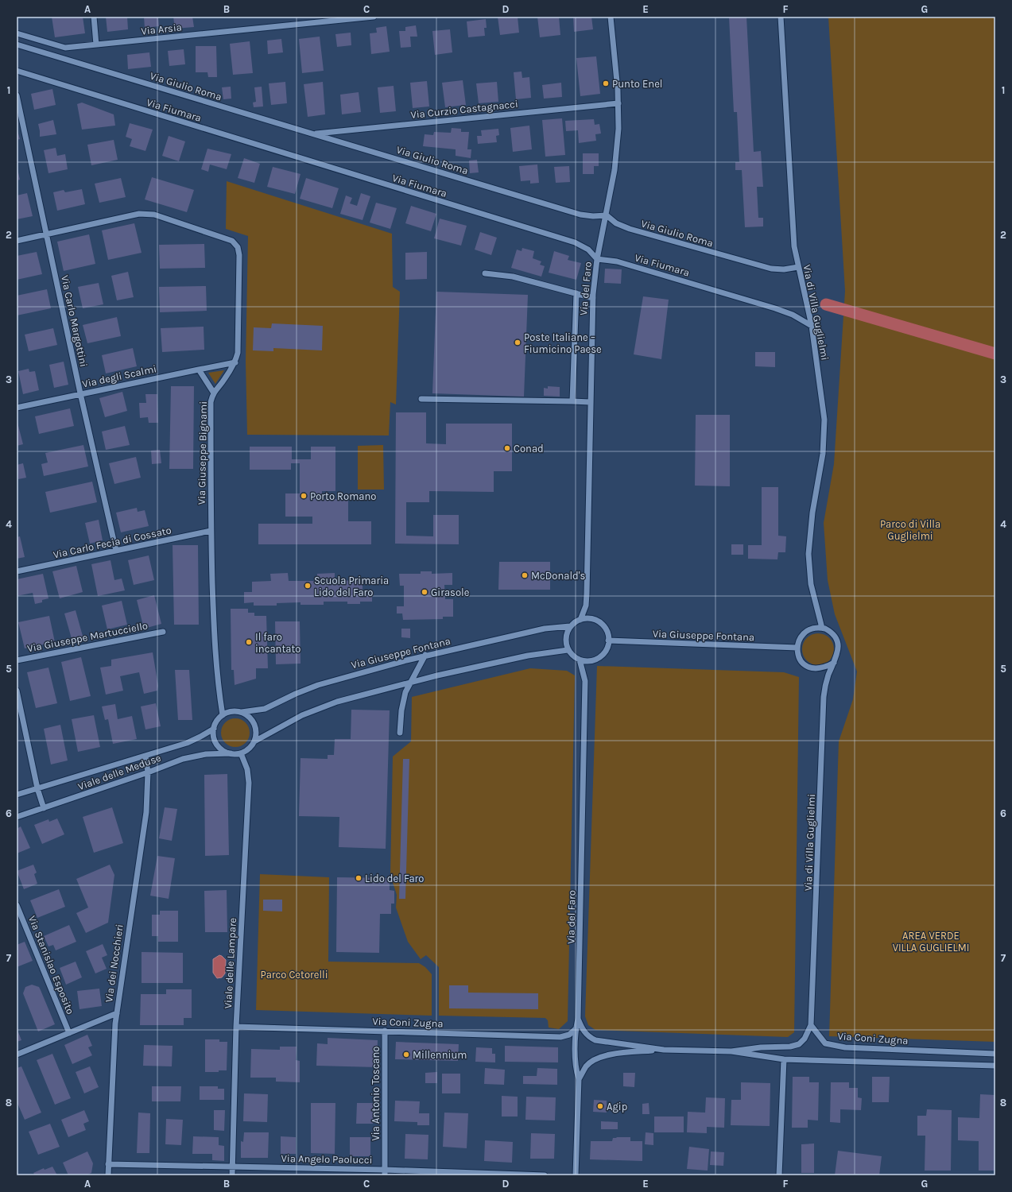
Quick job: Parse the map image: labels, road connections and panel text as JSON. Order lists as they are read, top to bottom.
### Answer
{
  "streets": {
    "street": [
      "Via Arsia",
      "Via Giulio Roma",
      "Via Curzio Castagnacci",
      "Via Fiumara",
      "Via del Faro",
      "Via di Villa Guglielmi",
      "Via Carlo Margottini",
      "Via degli Scalmi",
      "Via Giuseppe Bignami",
      "Via Carlo Fecia di Cossato",
      "Via Giuseppe Fontana",
      "Via Giuseppe Martucciello",
      "Viale delle Meduse",
      "Via dei Nocchieri",
      "Viale delle Lampare",
      "Via Stanislao Esposito",
      "Via Coni Zugna",
      "Via Antonio Toscano",
      "Via Angelo Paolucci"
    ]
  },
  "crossings": [
    ["Via Giulio Roma", "Via Curzio Castagnacci"],
    ["Via Giulio Roma", "Via del Faro"],
    ["Via Giulio Roma", "Via di Villa Guglielmi"],
    ["Via Curzio Castagnacci", "Via del Faro"],
    ["Via Fiumara", "Via del Faro"],
    ["Via Fiumara", "Via di Villa Guglielmi"],
    ["Via del Faro", "Via Giuseppe Fontana"],
    ["Via del Faro", "Via Coni Zugna"],
    ["Via di Villa Guglielmi", "Via Giuseppe Fontana"],
    ["Via di Villa Guglielmi", "Via Coni Zugna"],
    ["Via Carlo Margottini", "Via degli Scalmi"],
    ["Via Carlo Margottini", "Via Giuseppe Bignami"],
    ["Via Carlo Margottini", "Via Carlo Fecia di Cossato"],
    ["Via degli Scalmi", "Via Giuseppe Bignami"],
    ["Via Giuseppe Bignami", "Via Carlo Fecia di Cossato"],
    ["Via Giuseppe Bignami", "Via Giuseppe Fontana"],
    ["Via Giuseppe Bignami", "Viale delle Meduse"],
    ["Via Giuseppe Bignami", "Viale delle Lampare"],
    ["Via Giuseppe Fontana", "Viale delle Meduse"],
    ["Via Giuseppe Fontana", "Viale delle Lampare"],
    ["Viale delle Meduse", "Via dei Nocchieri"],
    ["Viale delle Meduse", "Viale delle Lampare"],
    ["Via dei Nocchieri", "Via Angelo Paolucci"],
    ["Viale delle Lampare", "Via Coni Zugna"],
    ["Viale delle Lampare", "Via Angelo Paolucci"],
    ["Via Coni Zugna", "Via Antonio Toscano"],
    ["Via Antonio Toscano", "Via Angelo Paolucci"]
  ],
  "parks": ["Parco di Villa Guglielmi", "AREA VERDE VILLA GUGLIELMI", "Parco Cetorelli"],
  "places": [
    "Punto Enel",
    "Poste Italiane – Fiumicino Paese",
    "Conad",
    "Porto Romano",
    "McDonald's",
    "Scuola Primaria Lido del Faro",
    "Girasole",
    "Il faro incantato",
    "Lido del Faro",
    "Millennium",
    "Agip"
  ],
  "grid": {
    "columns": [
      "A",
      "B",
      "C",
      "D",
      "E",
      "F",
      "G"
    ],
    "rows": [
      "1",
      "2",
      "3",
      "4",
      "5",
      "6",
      "7",
      "8"
    ]
  }
}
